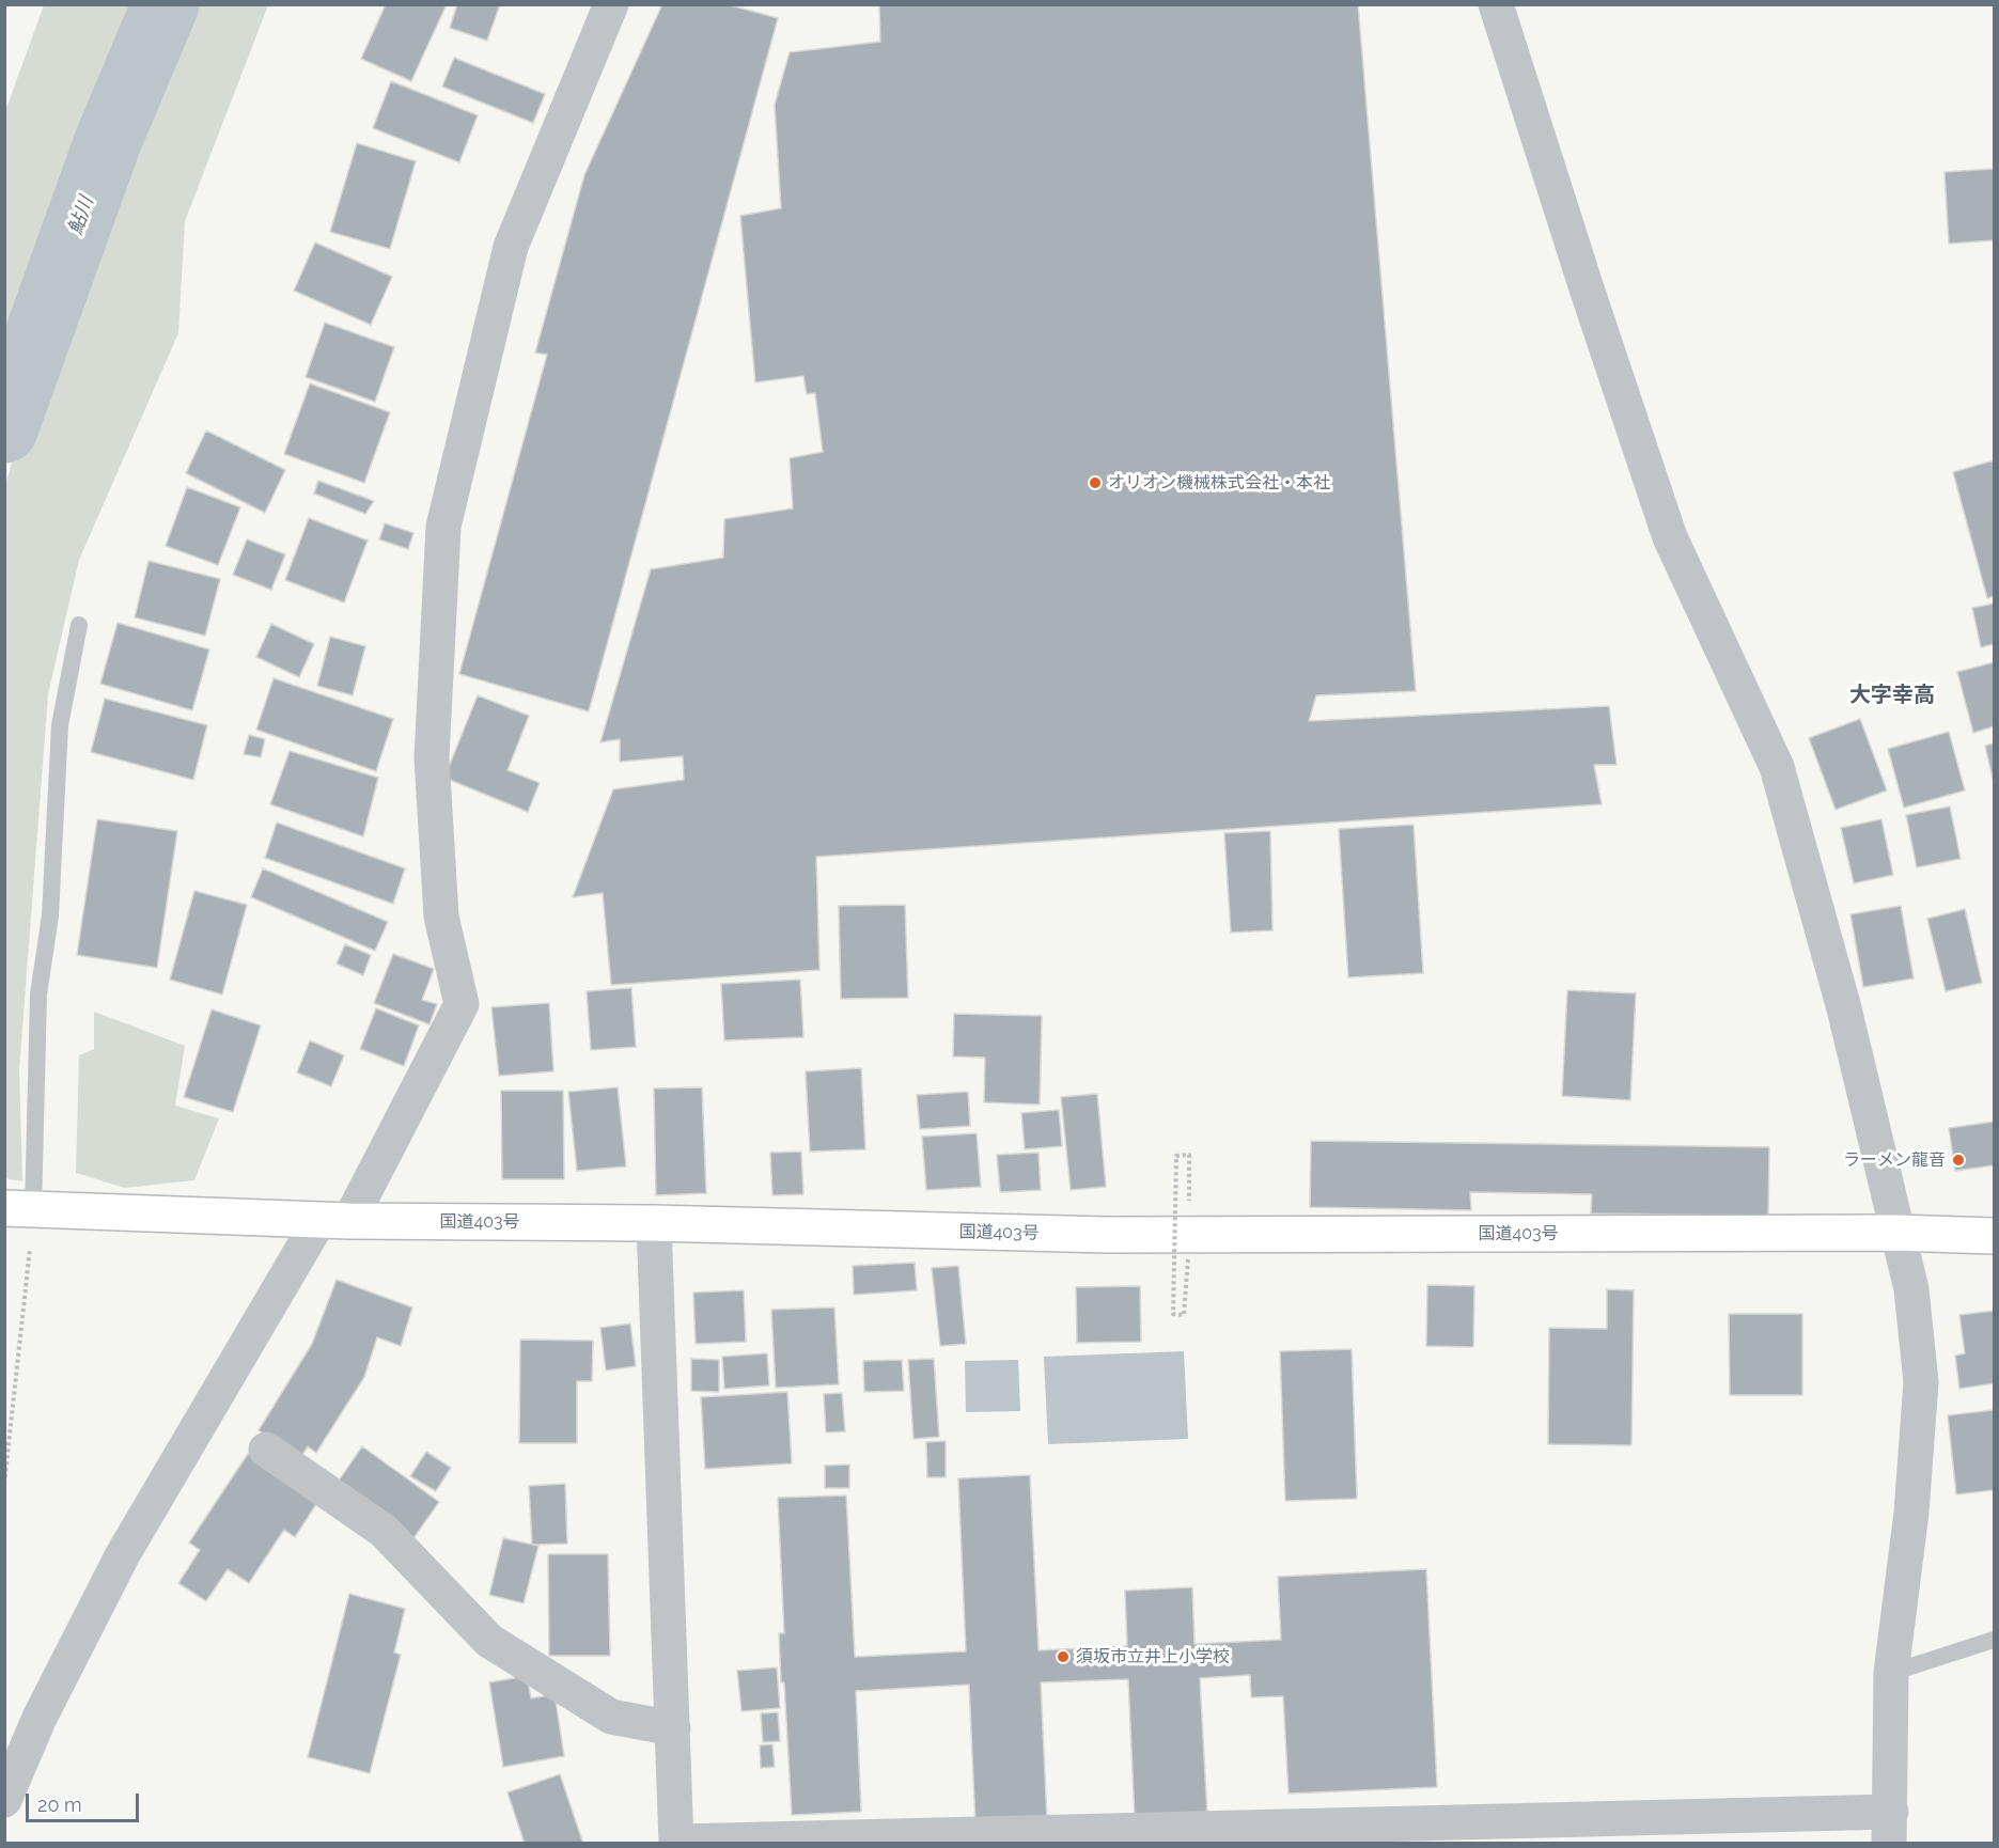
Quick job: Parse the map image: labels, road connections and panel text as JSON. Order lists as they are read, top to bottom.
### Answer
{
  "streets": {
    "highway": ["国道403号"]
  },
  "districts": ["大字幸高"],
  "water": ["鮎川"],
  "places": ["オリオン機械株式会社・本社", "ラーメン龍音", "須坂市立井上小学校"],
  "scale_bar": "20 m"
}
